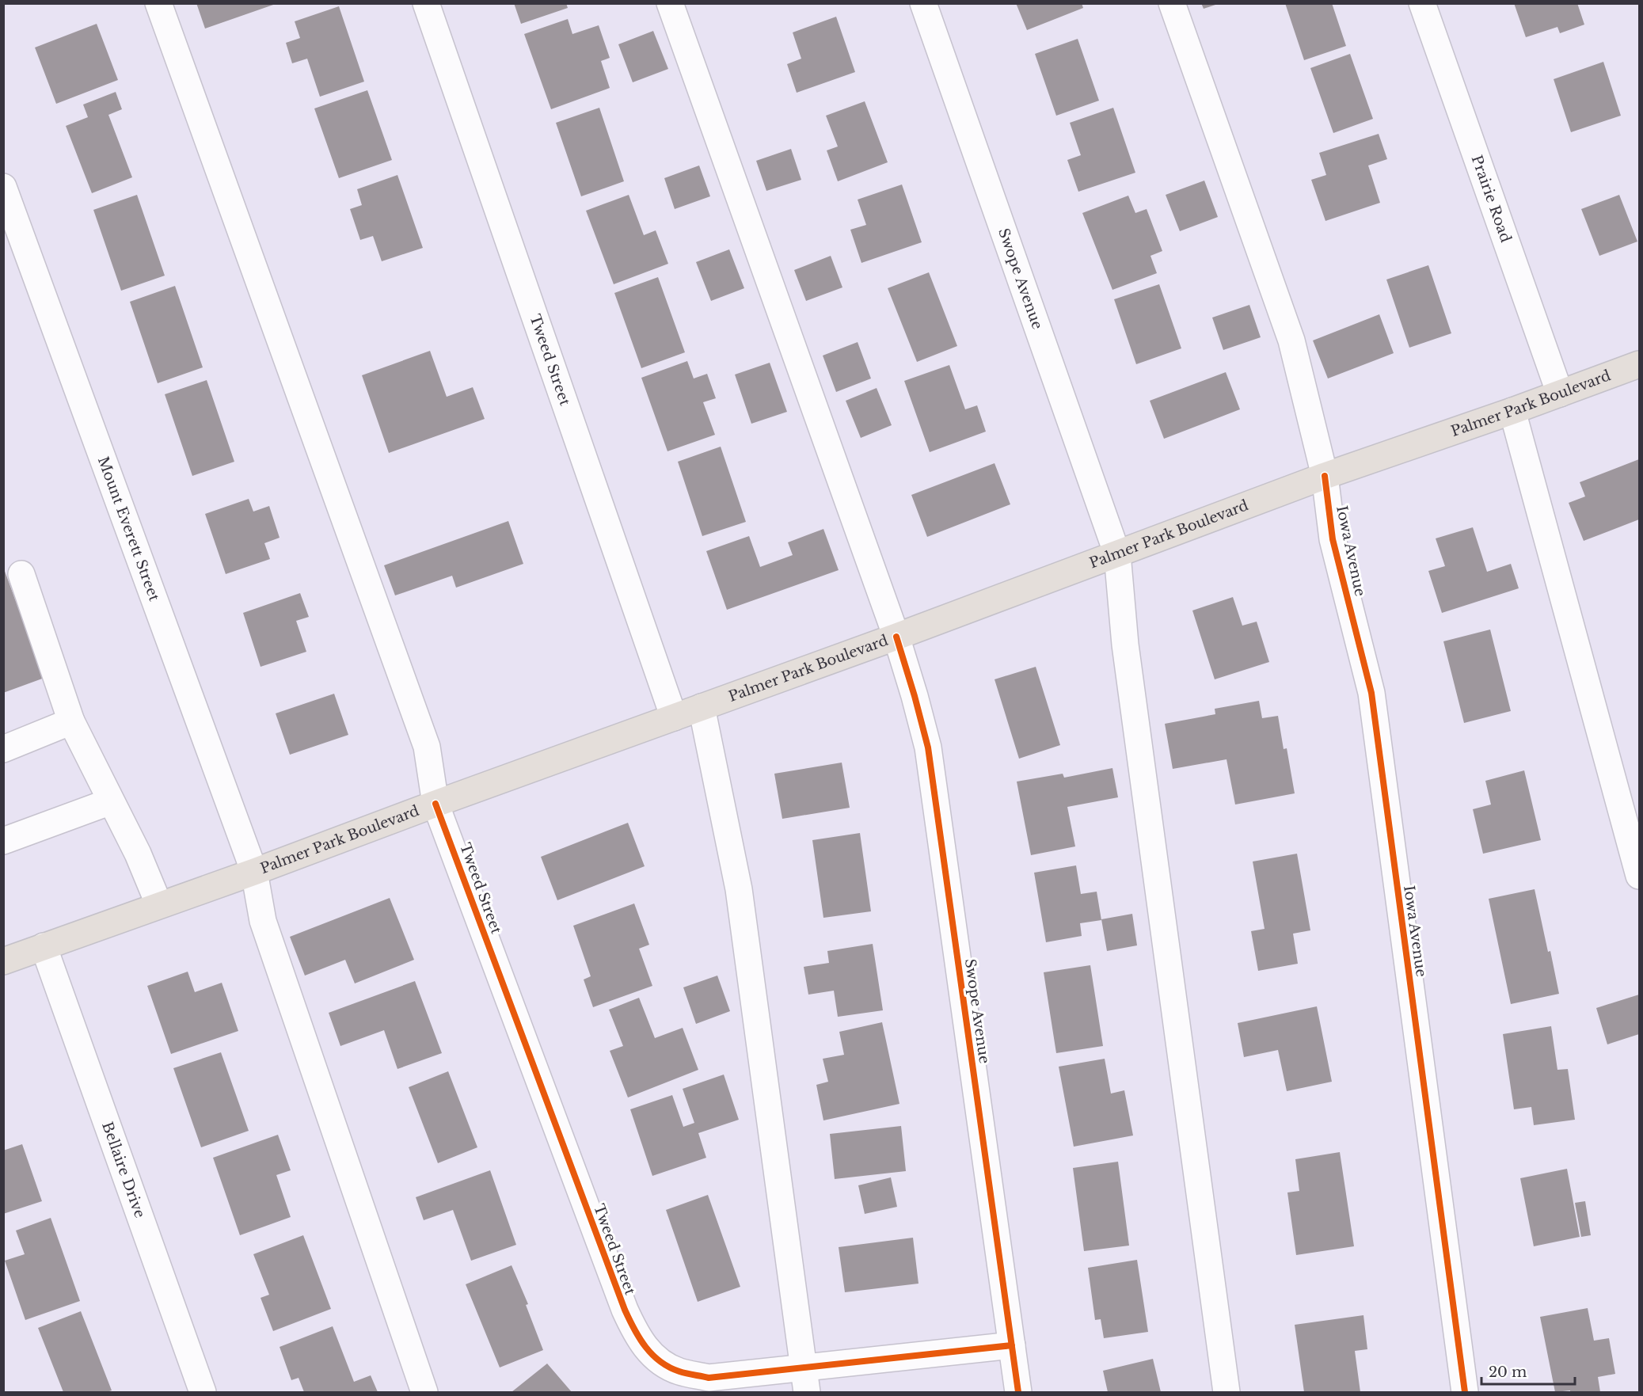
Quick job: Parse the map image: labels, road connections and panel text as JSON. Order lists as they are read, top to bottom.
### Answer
{
  "streets": {
    "main road": ["Palmer Park Boulevard"],
    "street": [
      "Prairie Road",
      "Swope Avenue",
      "Tweed Street",
      "Mount Everett Street",
      "Iowa Avenue",
      "Bellaire Drive"
    ]
  },
  "crossings": [
    ["Prairie Road", "Palmer Park Boulevard"],
    ["Swope Avenue", "Tweed Street"],
    ["Swope Avenue", "Palmer Park Boulevard"],
    ["Tweed Street", "Palmer Park Boulevard"],
    ["Palmer Park Boulevard", "Mount Everett Street"],
    ["Palmer Park Boulevard", "Iowa Avenue"],
    ["Palmer Park Boulevard", "Bellaire Drive"]
  ],
  "scale_bar": "20 m"
}
